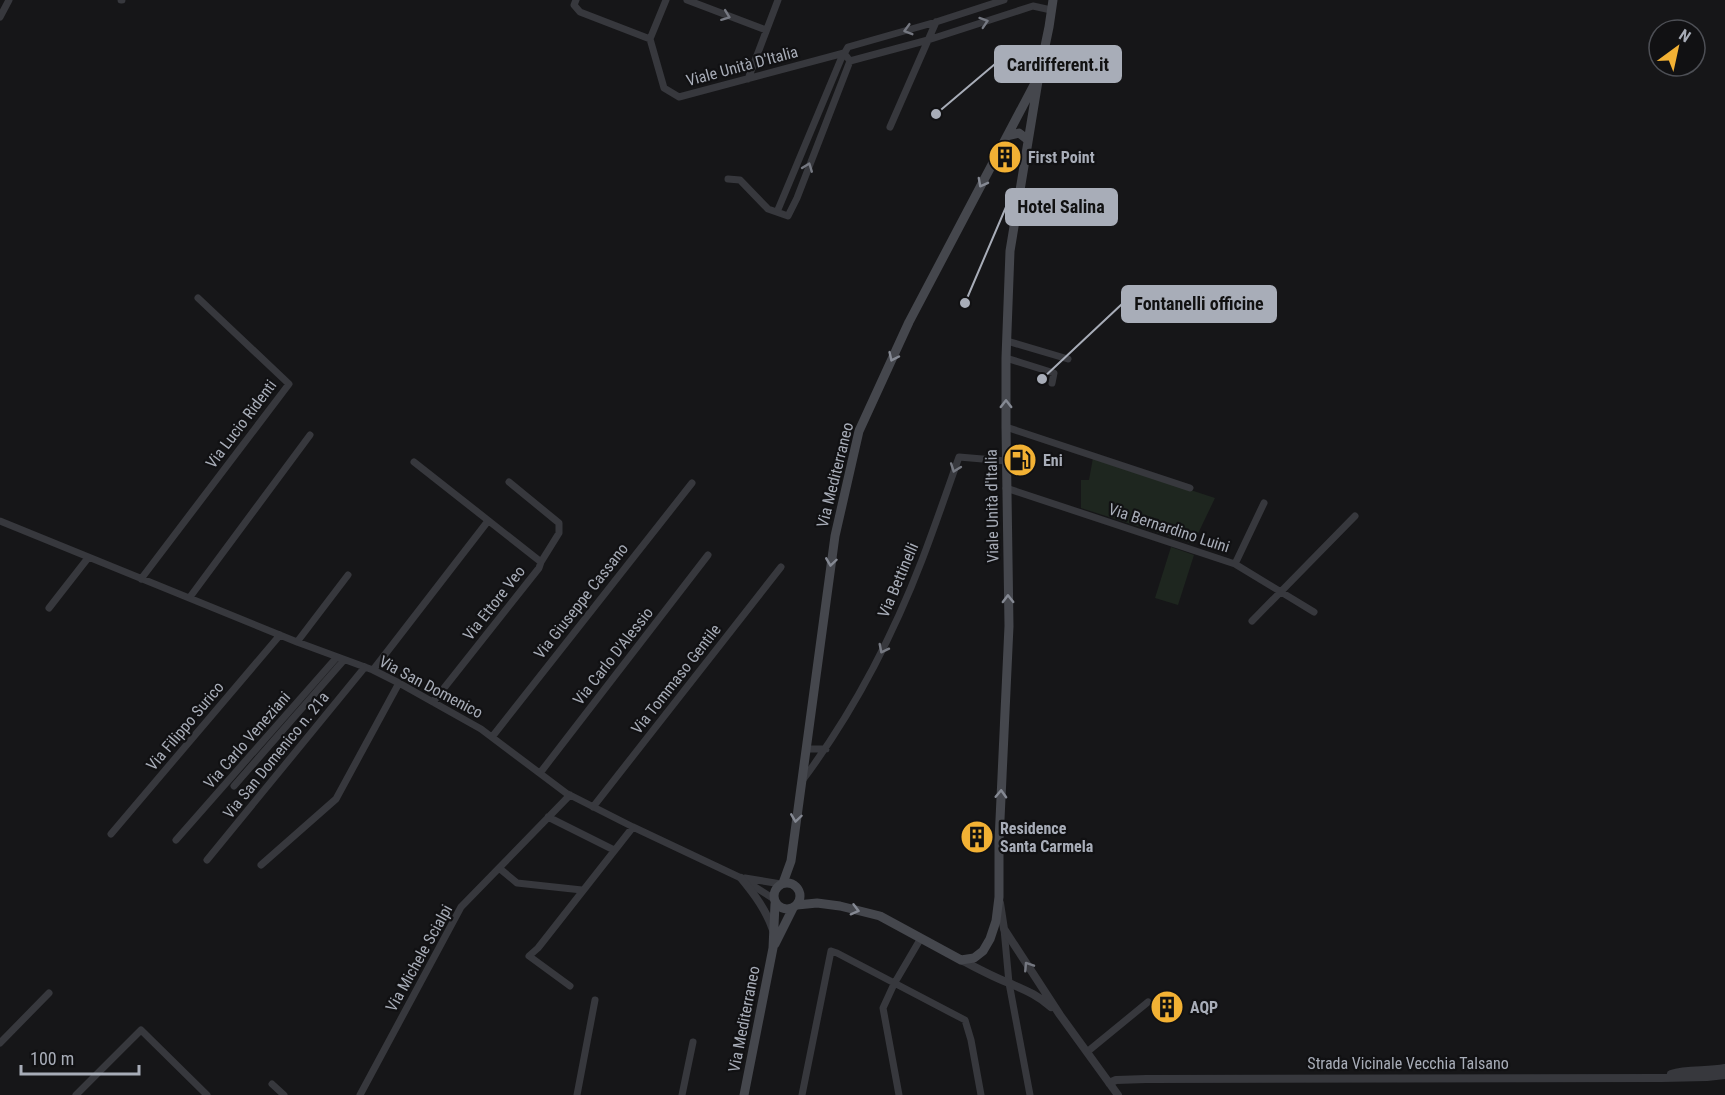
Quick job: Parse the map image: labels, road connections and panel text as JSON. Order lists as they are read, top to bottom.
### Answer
{
  "streets": {
    "main road": ["Via Mediterraneo", "Viale Unità d'Italia"],
    "street": [
      "Viale Unità D'Italia",
      "Via Lucio Ridenti",
      "Via Bernardino Luini",
      "Via Bettinelli",
      "Via Giuseppe Cassano",
      "Via Ettore Veo",
      "Via Carlo D'Alessio",
      "Via Tommaso Gentile",
      "Via San Domenico",
      "Via Filippo Surico",
      "Via Carlo Veneziani",
      "Via San Domenico n. 21a",
      "Via Michele Scialpi",
      "Strada Vicinale Vecchia Talsano"
    ]
  },
  "crossings": [
    ["Via Lucio Ridenti", "Via San Domenico"],
    ["Via Mediterraneo", "Viale Unità d'Italia"],
    ["Via Mediterraneo", "Via Bettinelli"],
    ["Via Mediterraneo", "Via San Domenico"],
    ["Viale Unità d'Italia", "Via Bernardino Luini"],
    ["Viale Unità d'Italia", "Via Bettinelli"],
    ["Via Giuseppe Cassano", "Via San Domenico"],
    ["Via Ettore Veo", "Via San Domenico"],
    ["Via Ettore Veo", "Via San Domenico n. 21a"],
    ["Via Carlo D'Alessio", "Via San Domenico"],
    ["Via Tommaso Gentile", "Via San Domenico"],
    ["Via San Domenico", "Via Filippo Surico"],
    ["Via San Domenico", "Via Carlo Veneziani"],
    ["Via San Domenico", "Via San Domenico n. 21a"],
    ["Via San Domenico", "Via Michele Scialpi"]
  ],
  "one_way": ["Via Mediterraneo", "Viale Unità d'Italia", "Via Bettinelli"],
  "places": {
    "other": ["Cardifferent.it", "Hotel Salina", "Fontanelli officine"],
    "building": ["First Point", "Residence Santa Carmela", "AQP"],
    "fuel station": ["Eni"]
  },
  "scale_bar": "100 m",
  "north": "top right"
}
